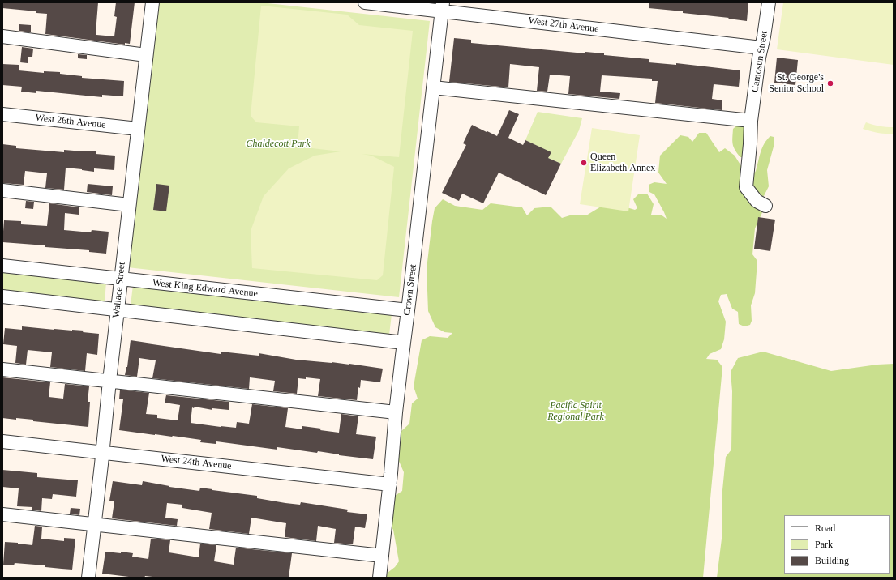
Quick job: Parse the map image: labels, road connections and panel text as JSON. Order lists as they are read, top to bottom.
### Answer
{
  "streets": {
    "street": [
      "West 27th Avenue",
      "Camosun Street",
      "West 26th Avenue",
      "West King Edward Avenue",
      "Wallace Street",
      "Crown Street",
      "West 24th Avenue"
    ]
  },
  "crossings": [
    ["West 27th Avenue", "Camosun Street"],
    ["West 27th Avenue", "Crown Street"],
    ["West 26th Avenue", "Wallace Street"],
    ["West King Edward Avenue", "Wallace Street"],
    ["West King Edward Avenue", "Crown Street"],
    ["Wallace Street", "West 24th Avenue"],
    ["Crown Street", "West 24th Avenue"]
  ],
  "parks": ["Chaldecott Park", "Pacific Spirit Regional Park"],
  "places": ["St. George's Senior School", "Queen Elizabeth Annex"],
  "legend": ["Road", "Park", "Building"]
}
